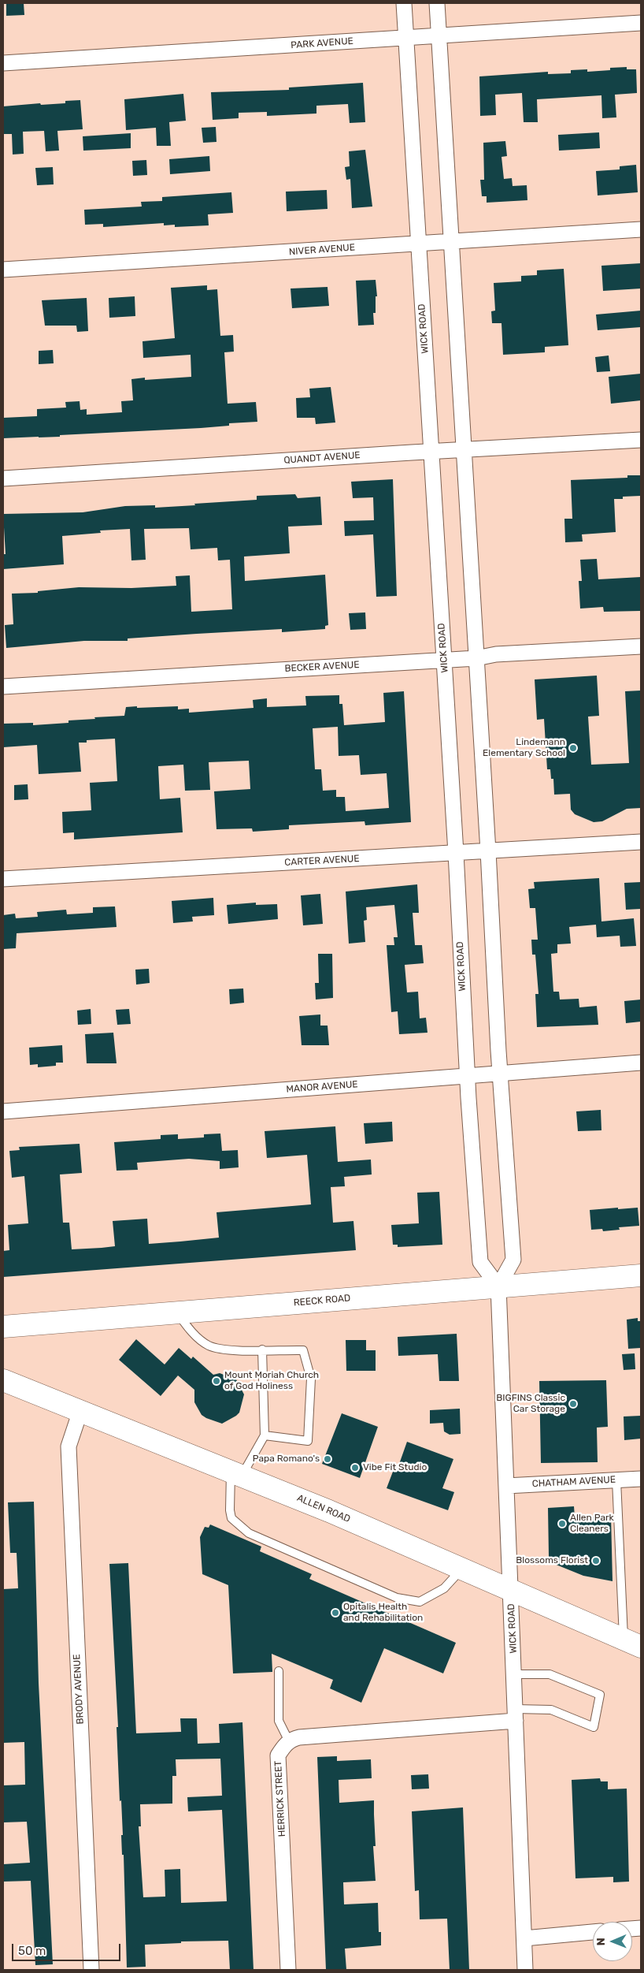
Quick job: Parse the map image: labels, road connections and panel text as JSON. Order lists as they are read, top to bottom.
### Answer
{
  "streets": {
    "main road": ["REECK ROAD", "ALLEN ROAD"],
    "street": [
      "PARK AVENUE",
      "NIVER AVENUE",
      "WICK ROAD",
      "QUANDT AVENUE",
      "BECKER AVENUE",
      "CARTER AVENUE",
      "MANOR AVENUE",
      "CHATHAM AVENUE",
      "BRODY AVENUE",
      "HERRICK STREET"
    ]
  },
  "crossings": [
    ["PARK AVENUE", "WICK ROAD"],
    ["NIVER AVENUE", "WICK ROAD"],
    ["WICK ROAD", "QUANDT AVENUE"],
    ["WICK ROAD", "BECKER AVENUE"],
    ["WICK ROAD", "CARTER AVENUE"],
    ["WICK ROAD", "MANOR AVENUE"],
    ["WICK ROAD", "REECK ROAD"],
    ["WICK ROAD", "CHATHAM AVENUE"],
    ["WICK ROAD", "ALLEN ROAD"],
    ["ALLEN ROAD", "BRODY AVENUE"]
  ],
  "places": [
    "Lindemann Elementary School",
    "Mount Moriah Church of God Holiness",
    "BIGFINS Classic Car Storage",
    "Papa Romano's",
    "Vibe Fit Studio",
    "Allen Park Cleaners",
    "Blossoms Florist",
    "Opitalis Health and Rehabilitation"
  ],
  "scale_bar": "50 m",
  "north": "left"
}
